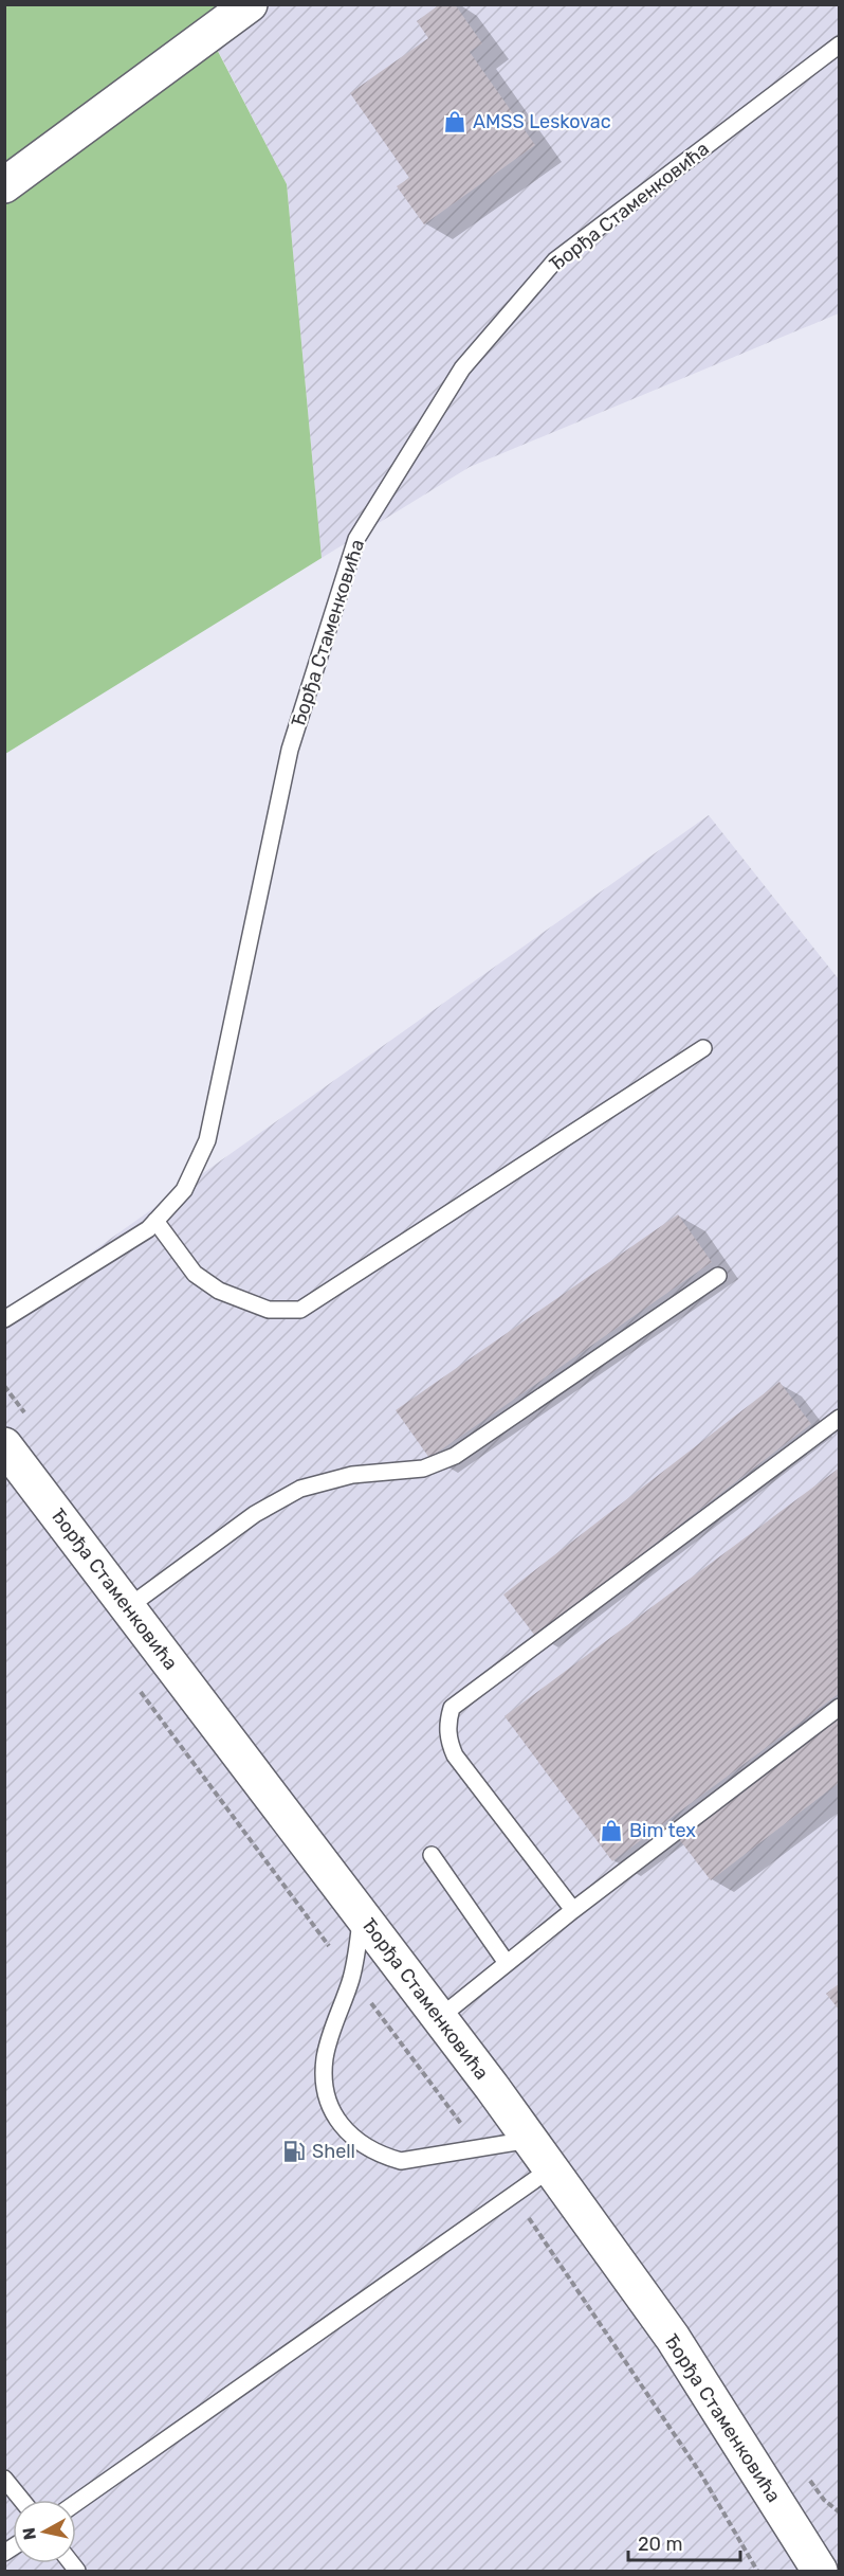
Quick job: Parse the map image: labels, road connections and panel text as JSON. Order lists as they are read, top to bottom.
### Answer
{
  "streets": {
    "street": ["Ђорђа Стаменковића"]
  },
  "places": {
    "shop": ["AMSS Leskovac", "Bim tex"],
    "fuel station": ["Shell"]
  },
  "scale_bar": "20 m",
  "north": "left"
}
